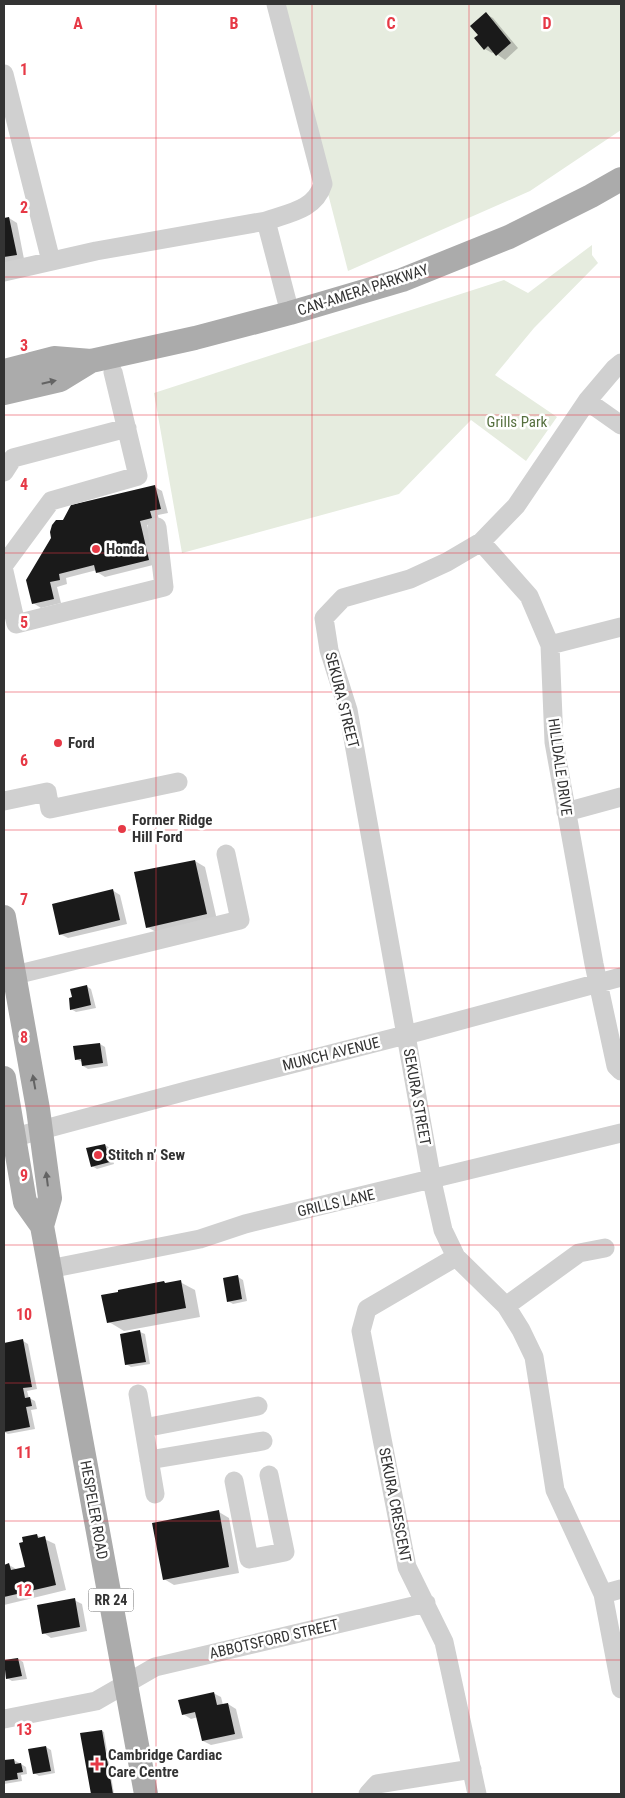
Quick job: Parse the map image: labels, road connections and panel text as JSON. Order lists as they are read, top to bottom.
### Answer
{
  "streets": {
    "main road": ["CAN-AMERA PARKWAY", "HESPELER ROAD", "RR 24"],
    "street": [
      "SEKURA STREET",
      "HILLDALE DRIVE",
      "MUNCH AVENUE",
      "GRILLS LANE",
      "SEKURA CRESCENT",
      "ABBOTSFORD STREET"
    ]
  },
  "crossings": [
    ["SEKURA STREET", "HILLDALE DRIVE"],
    ["SEKURA STREET", "MUNCH AVENUE"],
    ["SEKURA STREET", "GRILLS LANE"],
    ["HILLDALE DRIVE", "MUNCH AVENUE"],
    ["MUNCH AVENUE", "HESPELER ROAD"],
    ["GRILLS LANE", "HESPELER ROAD"],
    ["SEKURA CRESCENT", "ABBOTSFORD STREET"],
    ["HESPELER ROAD", "ABBOTSFORD STREET"]
  ],
  "parks": ["Grills Park"],
  "places": {
    "other": [
      "Honda",
      "Ford",
      "Former Ridge Hill Ford",
      "Stitch n’ Sew"
    ],
    "health": ["Cambridge Cardiac Care Centre"]
  },
  "grid": {
    "columns": [
      "A",
      "B",
      "C",
      "D"
    ],
    "rows": [
      "1",
      "2",
      "3",
      "4",
      "5",
      "6",
      "7",
      "8",
      "9",
      "10",
      "11",
      "12",
      "13"
    ]
  }
}
